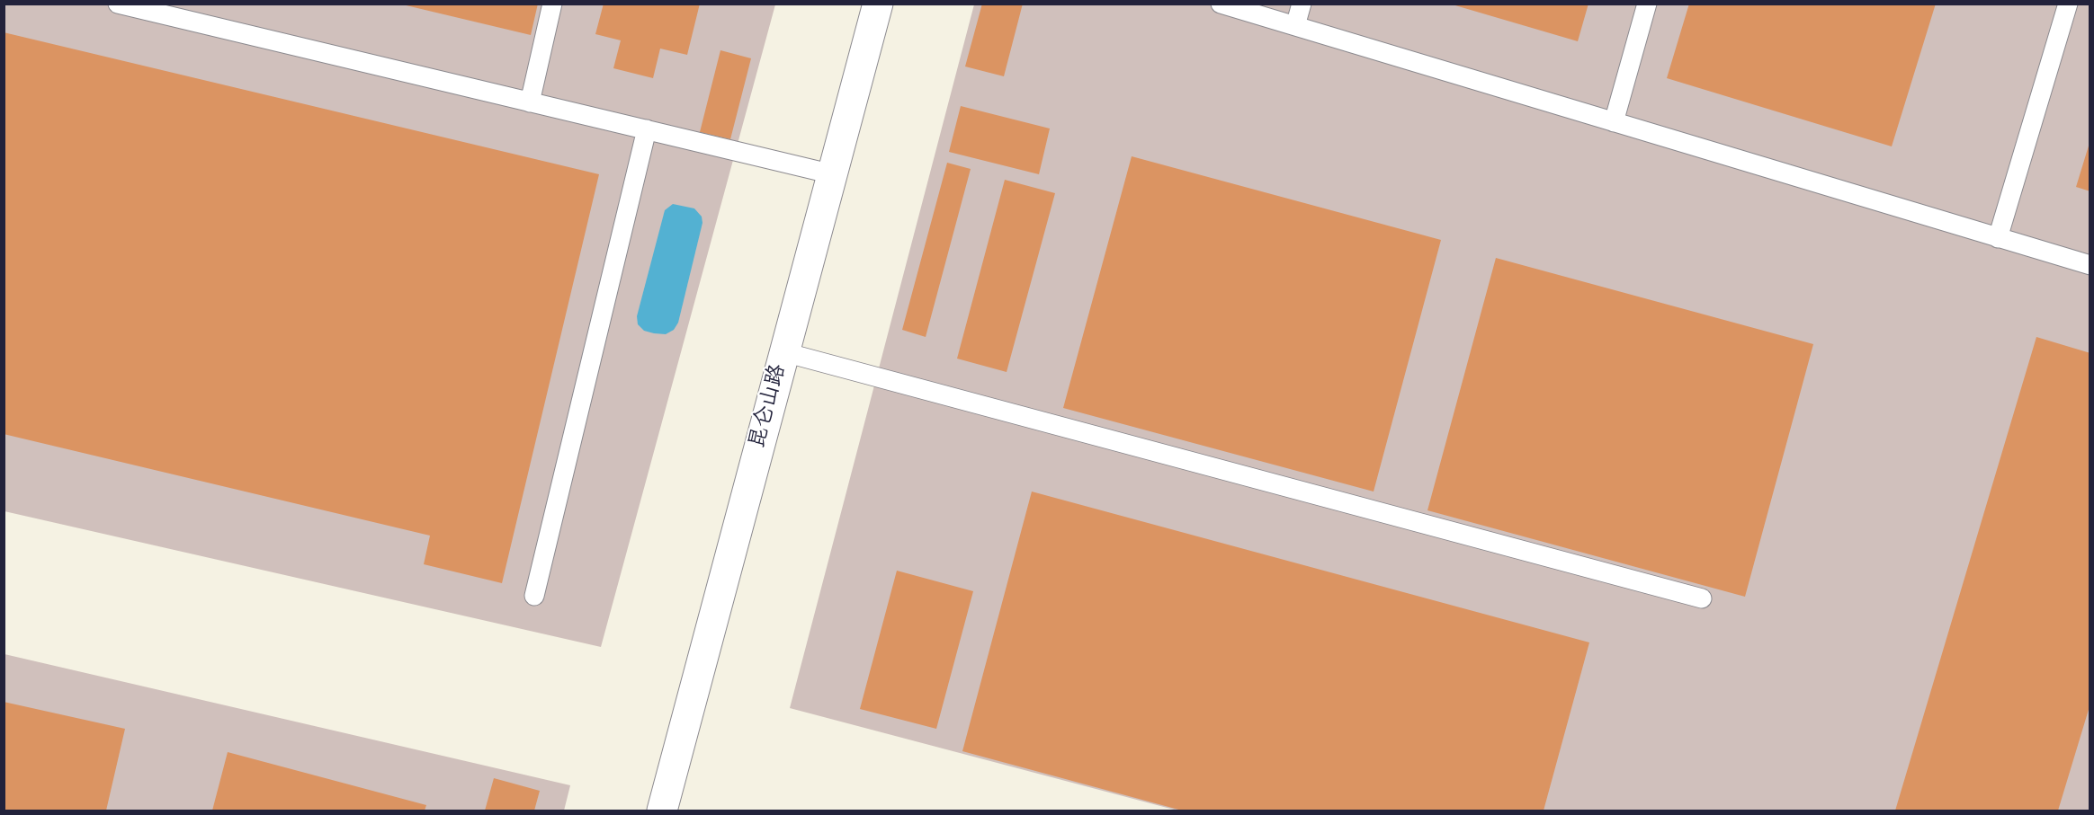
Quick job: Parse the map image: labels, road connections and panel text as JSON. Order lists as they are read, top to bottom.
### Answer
{
  "streets": {
    "street": ["昆仑山路"]
  }
}
